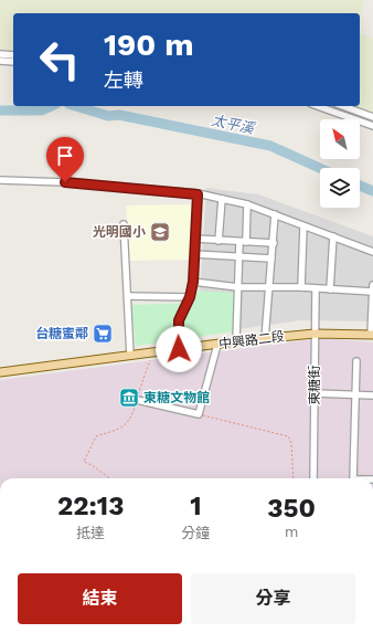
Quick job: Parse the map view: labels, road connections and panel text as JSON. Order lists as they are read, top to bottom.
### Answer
{
  "streets": {
    "main road": ["中興路二段"],
    "street": ["東糖街"]
  },
  "crossings": [
    ["中興路二段", "東糖街"]
  ],
  "water": ["太平溪"],
  "places": {
    "school or university": ["光明國小"],
    "supermarket": ["台糖蜜鄰"],
    "museum": ["東糖文物館"]
  },
  "north": "top left",
  "page": {
    "turn": ["190 m", "左轉"],
    "eta": [
      "22:13",
      "抵達",
      "1",
      "分鐘",
      "350",
      "m"
    ],
    "buttons": ["結束", "分享"]
  }
}
